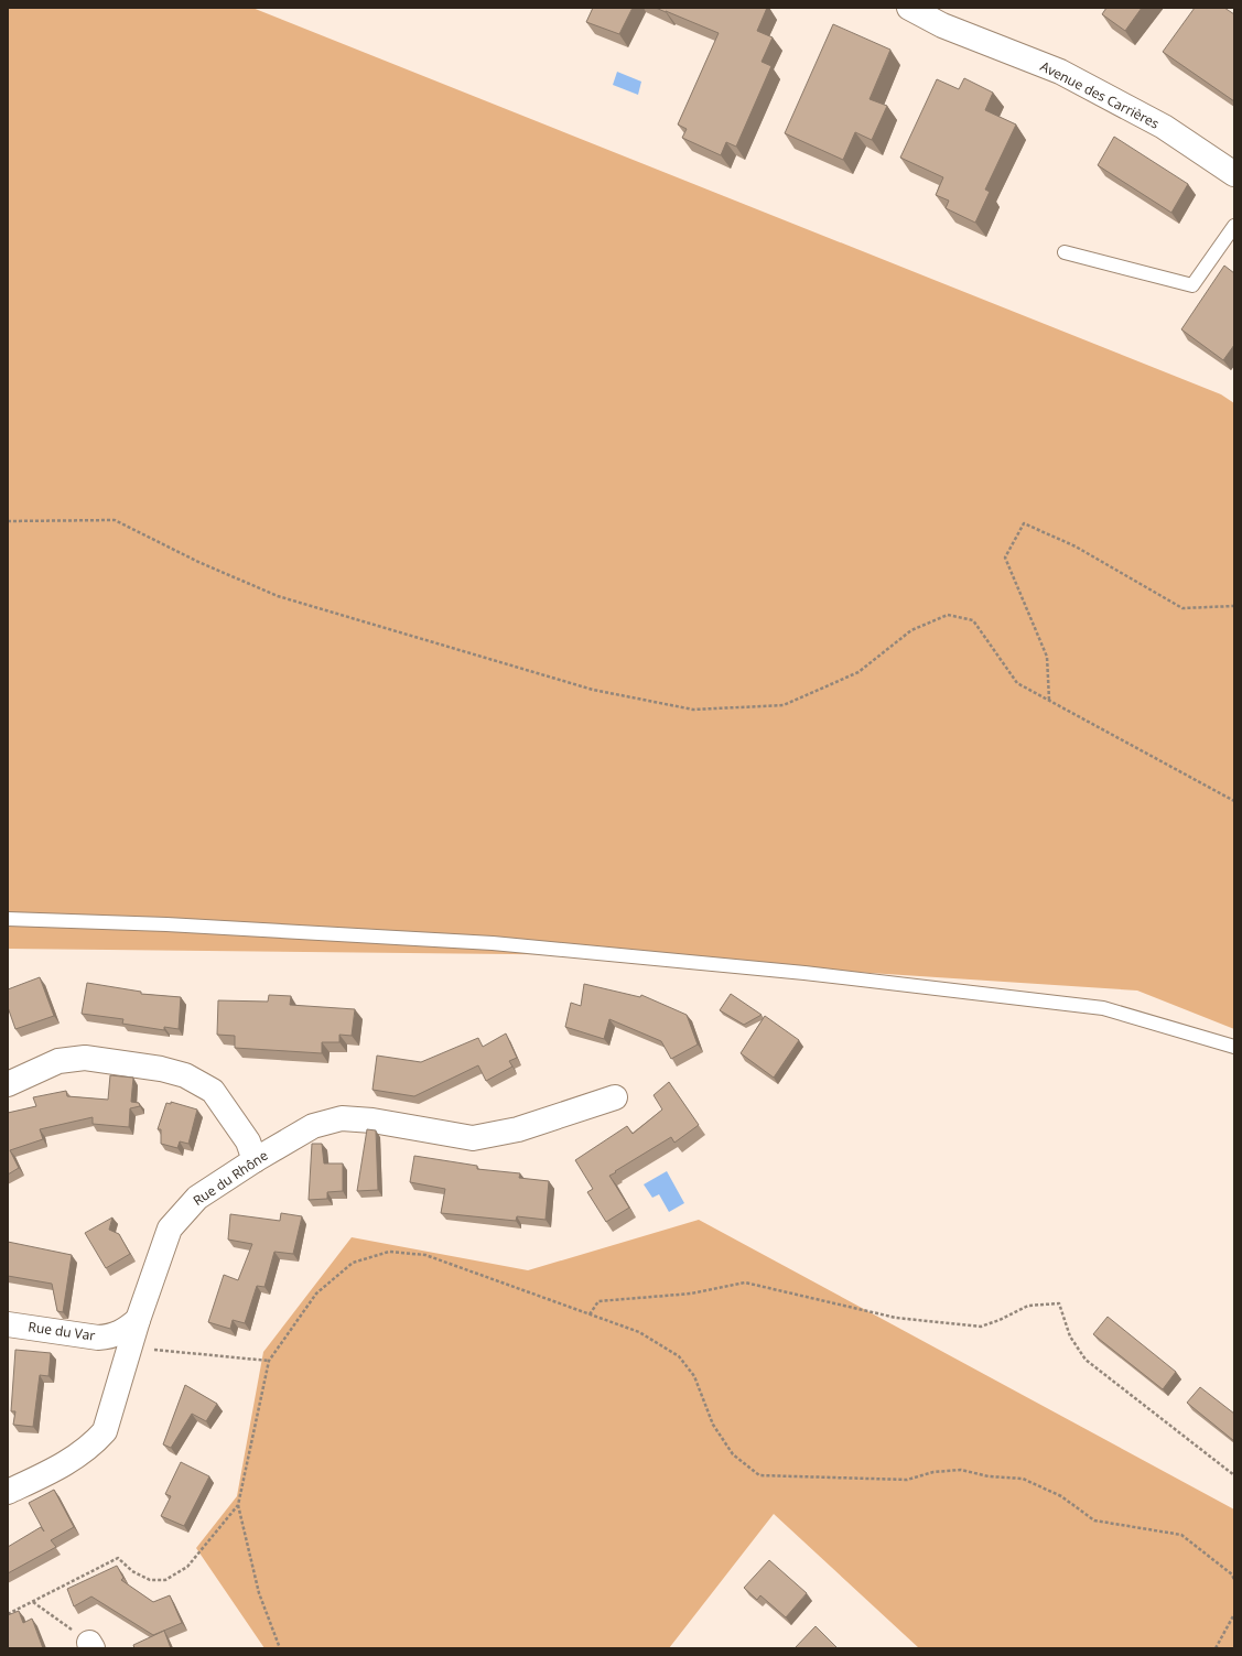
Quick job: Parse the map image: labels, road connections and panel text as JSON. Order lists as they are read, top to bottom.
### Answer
{
  "streets": {
    "street": ["Avenue des Carrières", "Rue du Rhône", "Rue du Var"]
  },
  "crossings": [
    ["Rue du Rhône", "Rue du Var"]
  ]
}
